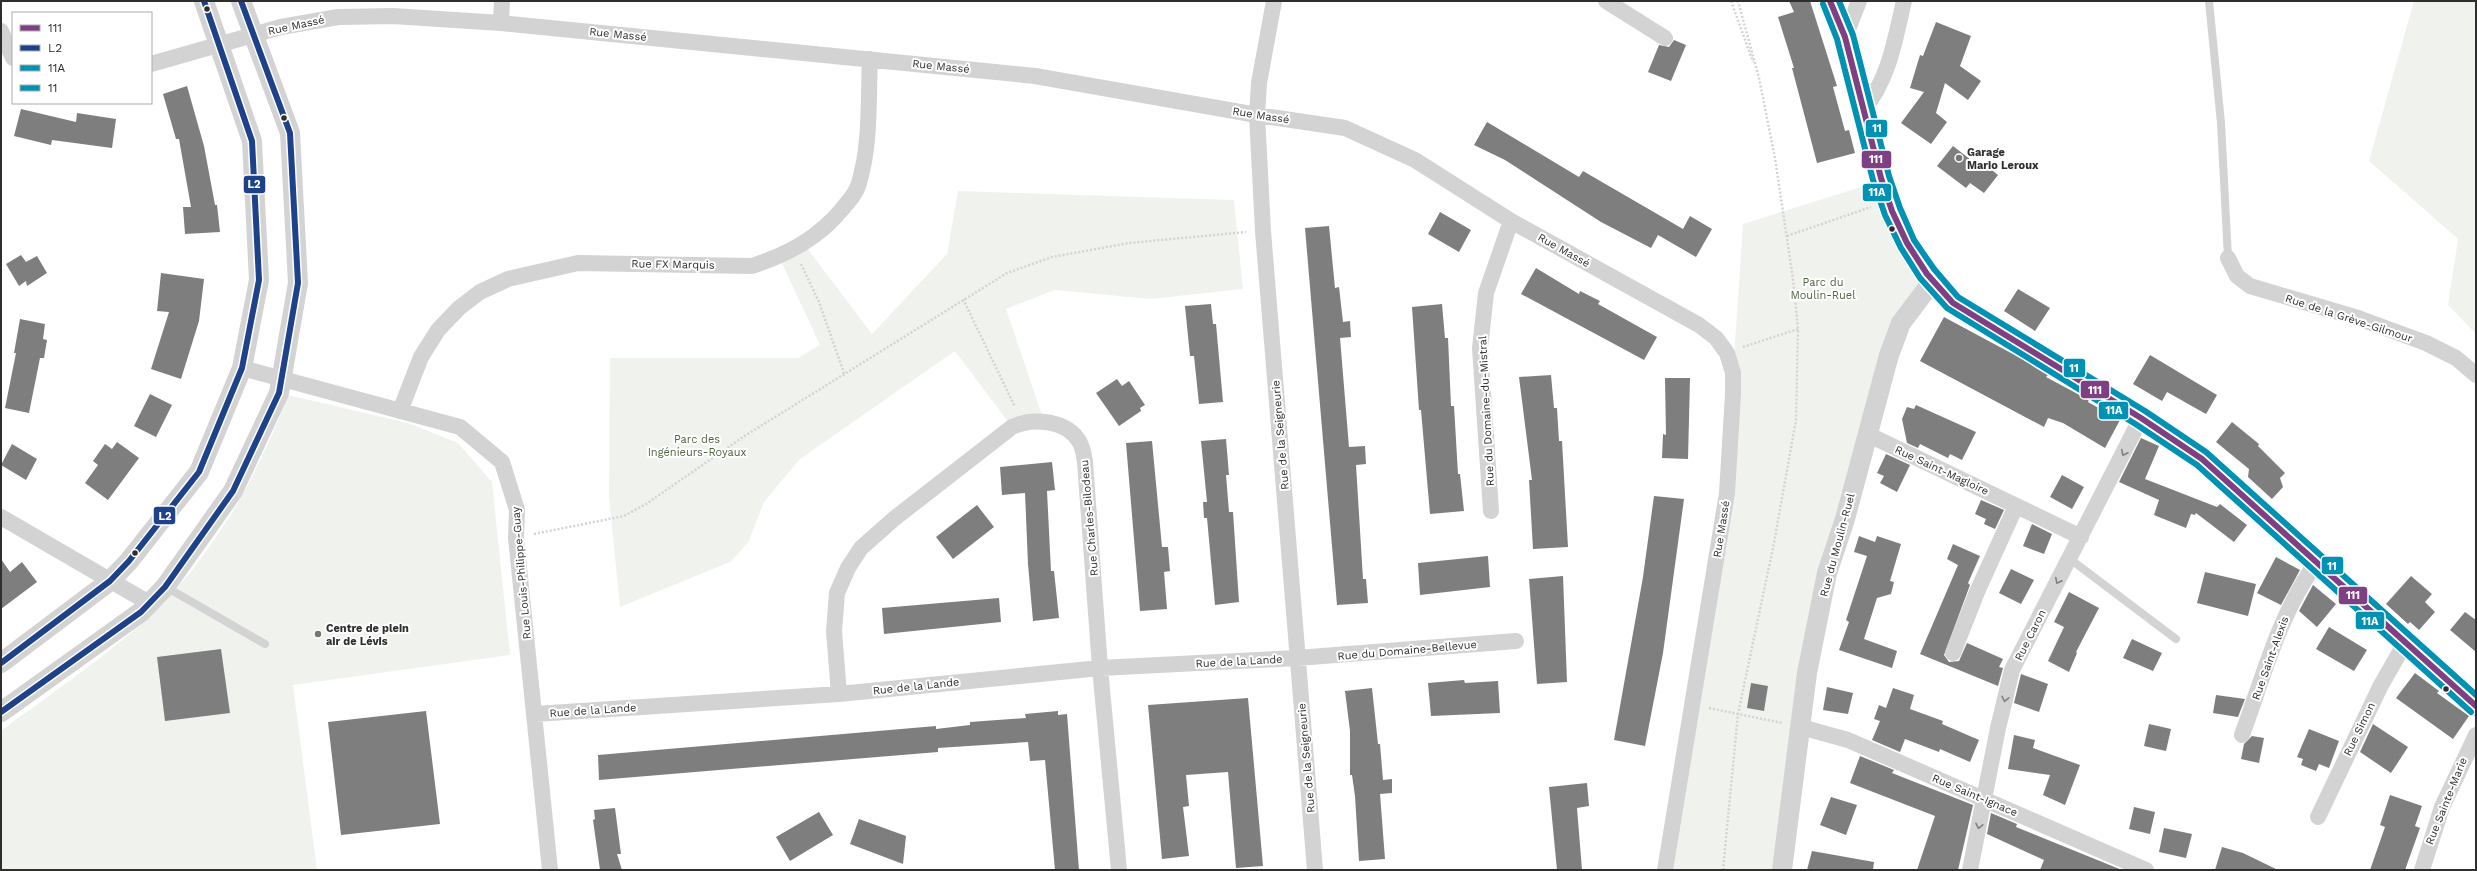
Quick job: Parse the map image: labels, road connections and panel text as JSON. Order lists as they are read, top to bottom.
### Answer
{
  "streets": {
    "street": [
      "Rue Massé",
      "Rue FX Marquis",
      "Rue de la Grève-Gilmour",
      "Rue du Domaine-du-Mistral",
      "Rue de la Seigneurie",
      "Rue Saint-Magloire",
      "Rue Charles-Bilodeau",
      "Rue du Moulin-Ruel",
      "Rue Louis-Philippe-Guay",
      "Rue Caron",
      "Rue du Domaine-Bellevue",
      "Rue Saint-Alexis",
      "Rue de la Lande",
      "Rue Simon",
      "Rue Saint-Ignace",
      "Rue Sainte-Marie"
    ]
  },
  "crossings": [
    ["Rue Massé", "Rue FX Marquis"],
    ["Rue Massé", "Rue du Domaine-du-Mistral"],
    ["Rue Massé", "Rue de la Seigneurie"],
    ["Rue FX Marquis", "Rue Louis-Philippe-Guay"],
    ["Rue de la Seigneurie", "Rue du Domaine-Bellevue"],
    ["Rue de la Seigneurie", "Rue de la Lande"],
    ["Rue Saint-Magloire", "Rue du Moulin-Ruel"],
    ["Rue Saint-Magloire", "Rue Caron"],
    ["Rue Charles-Bilodeau", "Rue de la Lande"],
    ["Rue du Moulin-Ruel", "Rue Saint-Ignace"],
    ["Rue Louis-Philippe-Guay", "Rue de la Lande"],
    ["Rue Caron", "Rue Saint-Ignace"],
    ["Rue du Domaine-Bellevue", "Rue de la Lande"]
  ],
  "one_way": ["Rue Caron"],
  "parks": ["Parc du Moulin-Ruel", "Parc des Ingénieurs-Royaux"],
  "places": ["Garage Mario Leroux", "Centre de plein air de Lévis"],
  "lines": [
    "transit line 111",
    "transit line L2",
    "transit line 11",
    "transit line 11A"
  ],
  "legend": [
    "111",
    "L2",
    "11A",
    "11"
  ]
}
